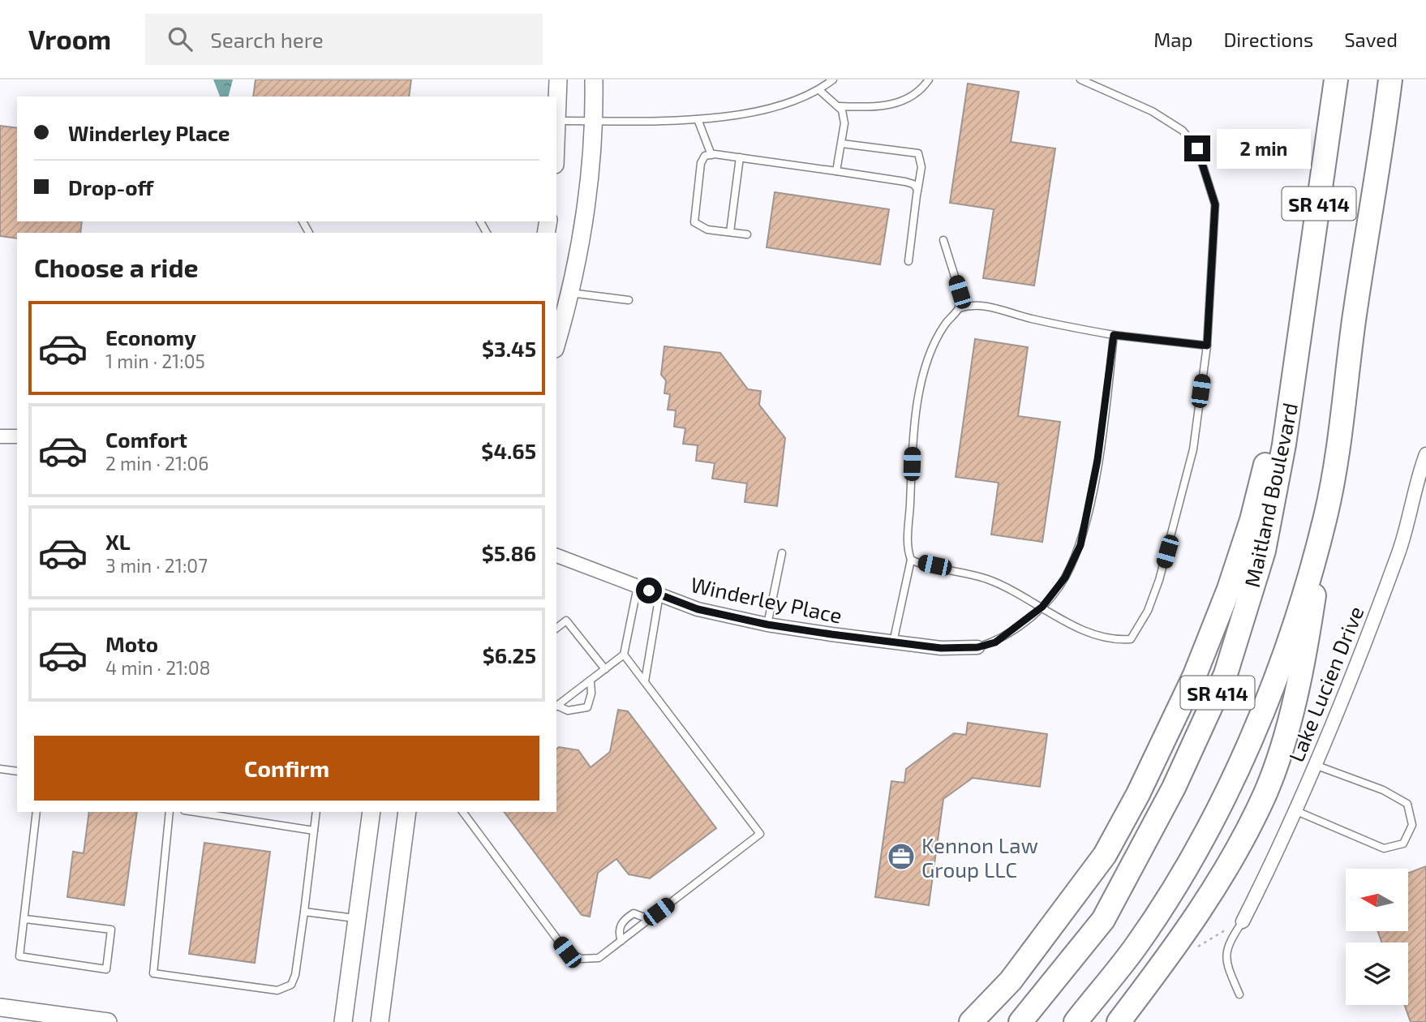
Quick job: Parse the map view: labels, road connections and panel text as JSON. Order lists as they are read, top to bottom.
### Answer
{
  "streets": {
    "highway": ["SR 414", "Maitland Boulevard"],
    "street": ["Winderley Place", "Lake Lucien Drive"]
  },
  "places": {
    "office": ["Kennon Law Group LLC"]
  },
  "north": "left",
  "page": {
    "header": "Vroom",
    "search": "Search here",
    "nav": ["Map", "Directions", "Saved"],
    "banner": ["Winderley Place", "Drop-off"],
    "bubble": "2 min",
    "heading": "Choose a ride",
    "list": [
      {
        "name": "Economy",
        "note": "1 min · 21:05",
        "value": "$3.45"
      },
      {
        "name": "Comfort",
        "note": "2 min · 21:06",
        "value": "$4.65"
      },
      {
        "name": "XL",
        "note": "3 min · 21:07",
        "value": "$5.86"
      },
      {
        "name": "Moto",
        "note": "4 min · 21:08",
        "value": "$6.25"
      }
    ],
    "buttons": "Confirm"
  }
}
